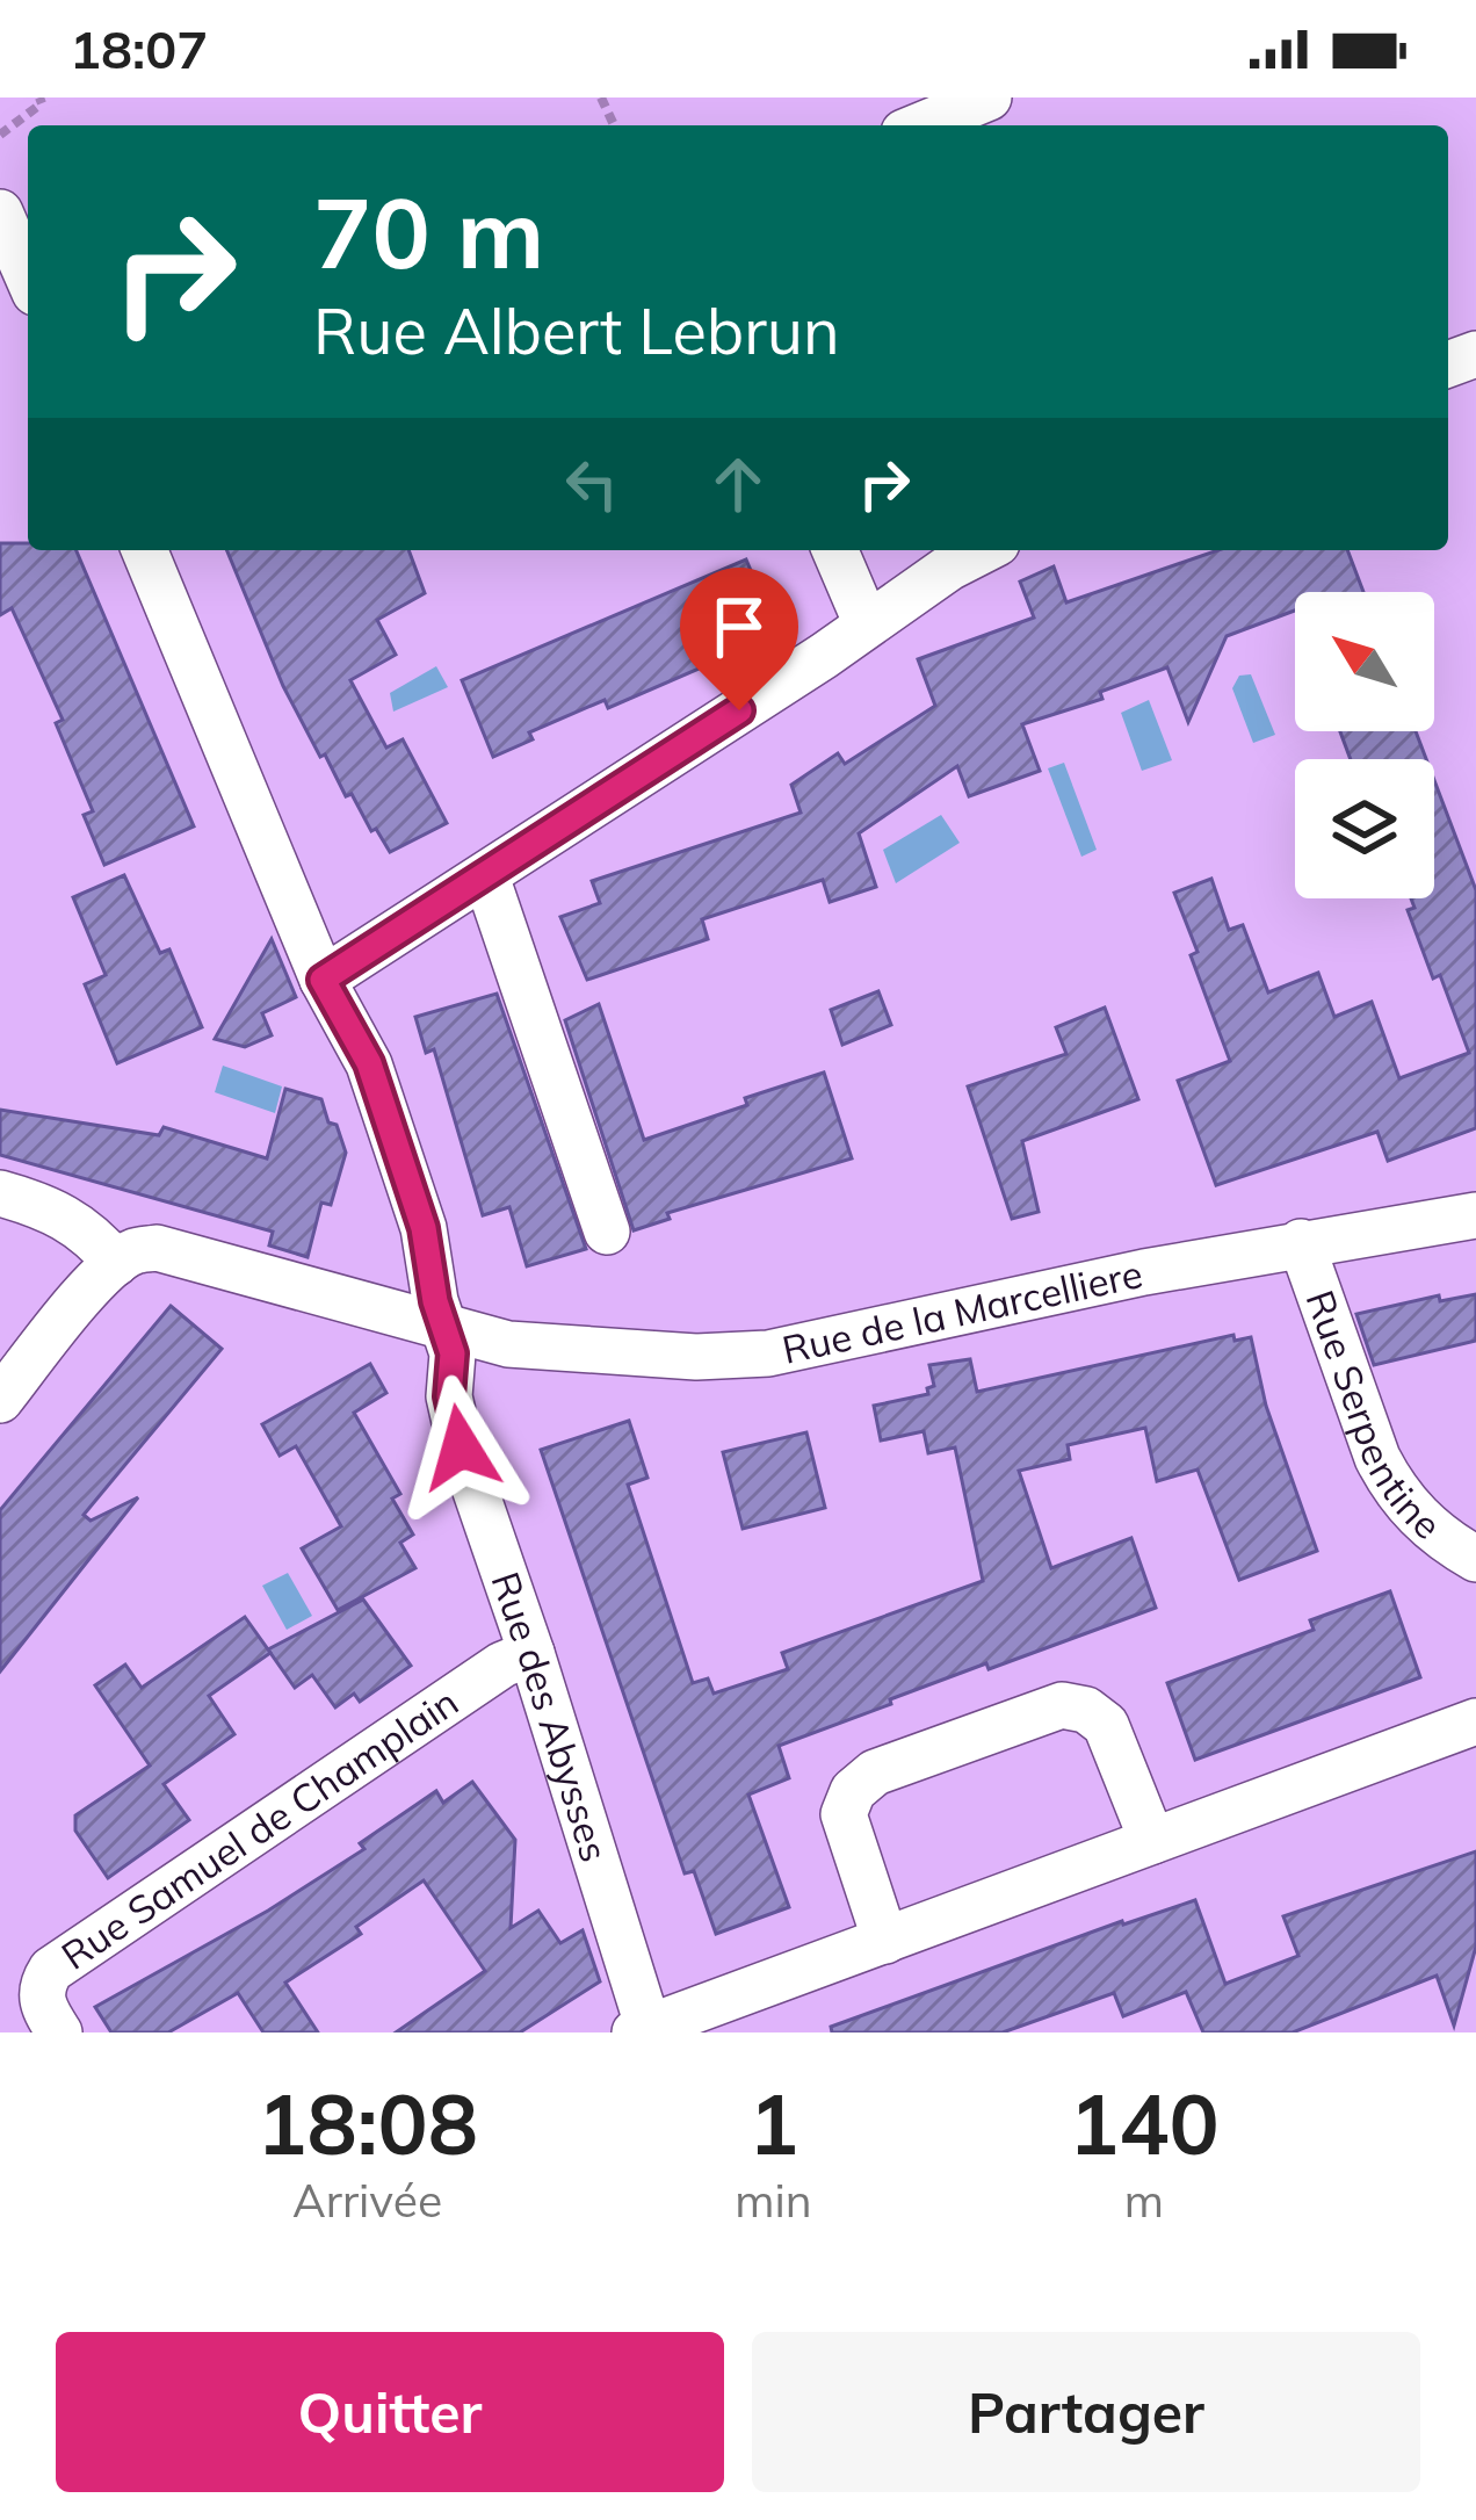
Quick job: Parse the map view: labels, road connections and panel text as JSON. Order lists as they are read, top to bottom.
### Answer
{
  "streets": {
    "street": [
      "Rue de la Marcelliere",
      "Rue Serpentine",
      "Rue des Abysses",
      "Rue Samuel de Champlain"
    ]
  },
  "crossings": [
    ["Rue de la Marcelliere", "Rue Serpentine"],
    ["Rue de la Marcelliere", "Rue des Abysses"],
    ["Rue des Abysses", "Rue Samuel de Champlain"]
  ],
  "north": "top left",
  "page": {
    "status": "18:07",
    "turn": ["70 m", "Rue Albert Lebrun"],
    "eta": [
      "18:08",
      "Arrivée",
      "1",
      "min",
      "140",
      "m"
    ],
    "buttons": ["Quitter", "Partager"]
  }
}
